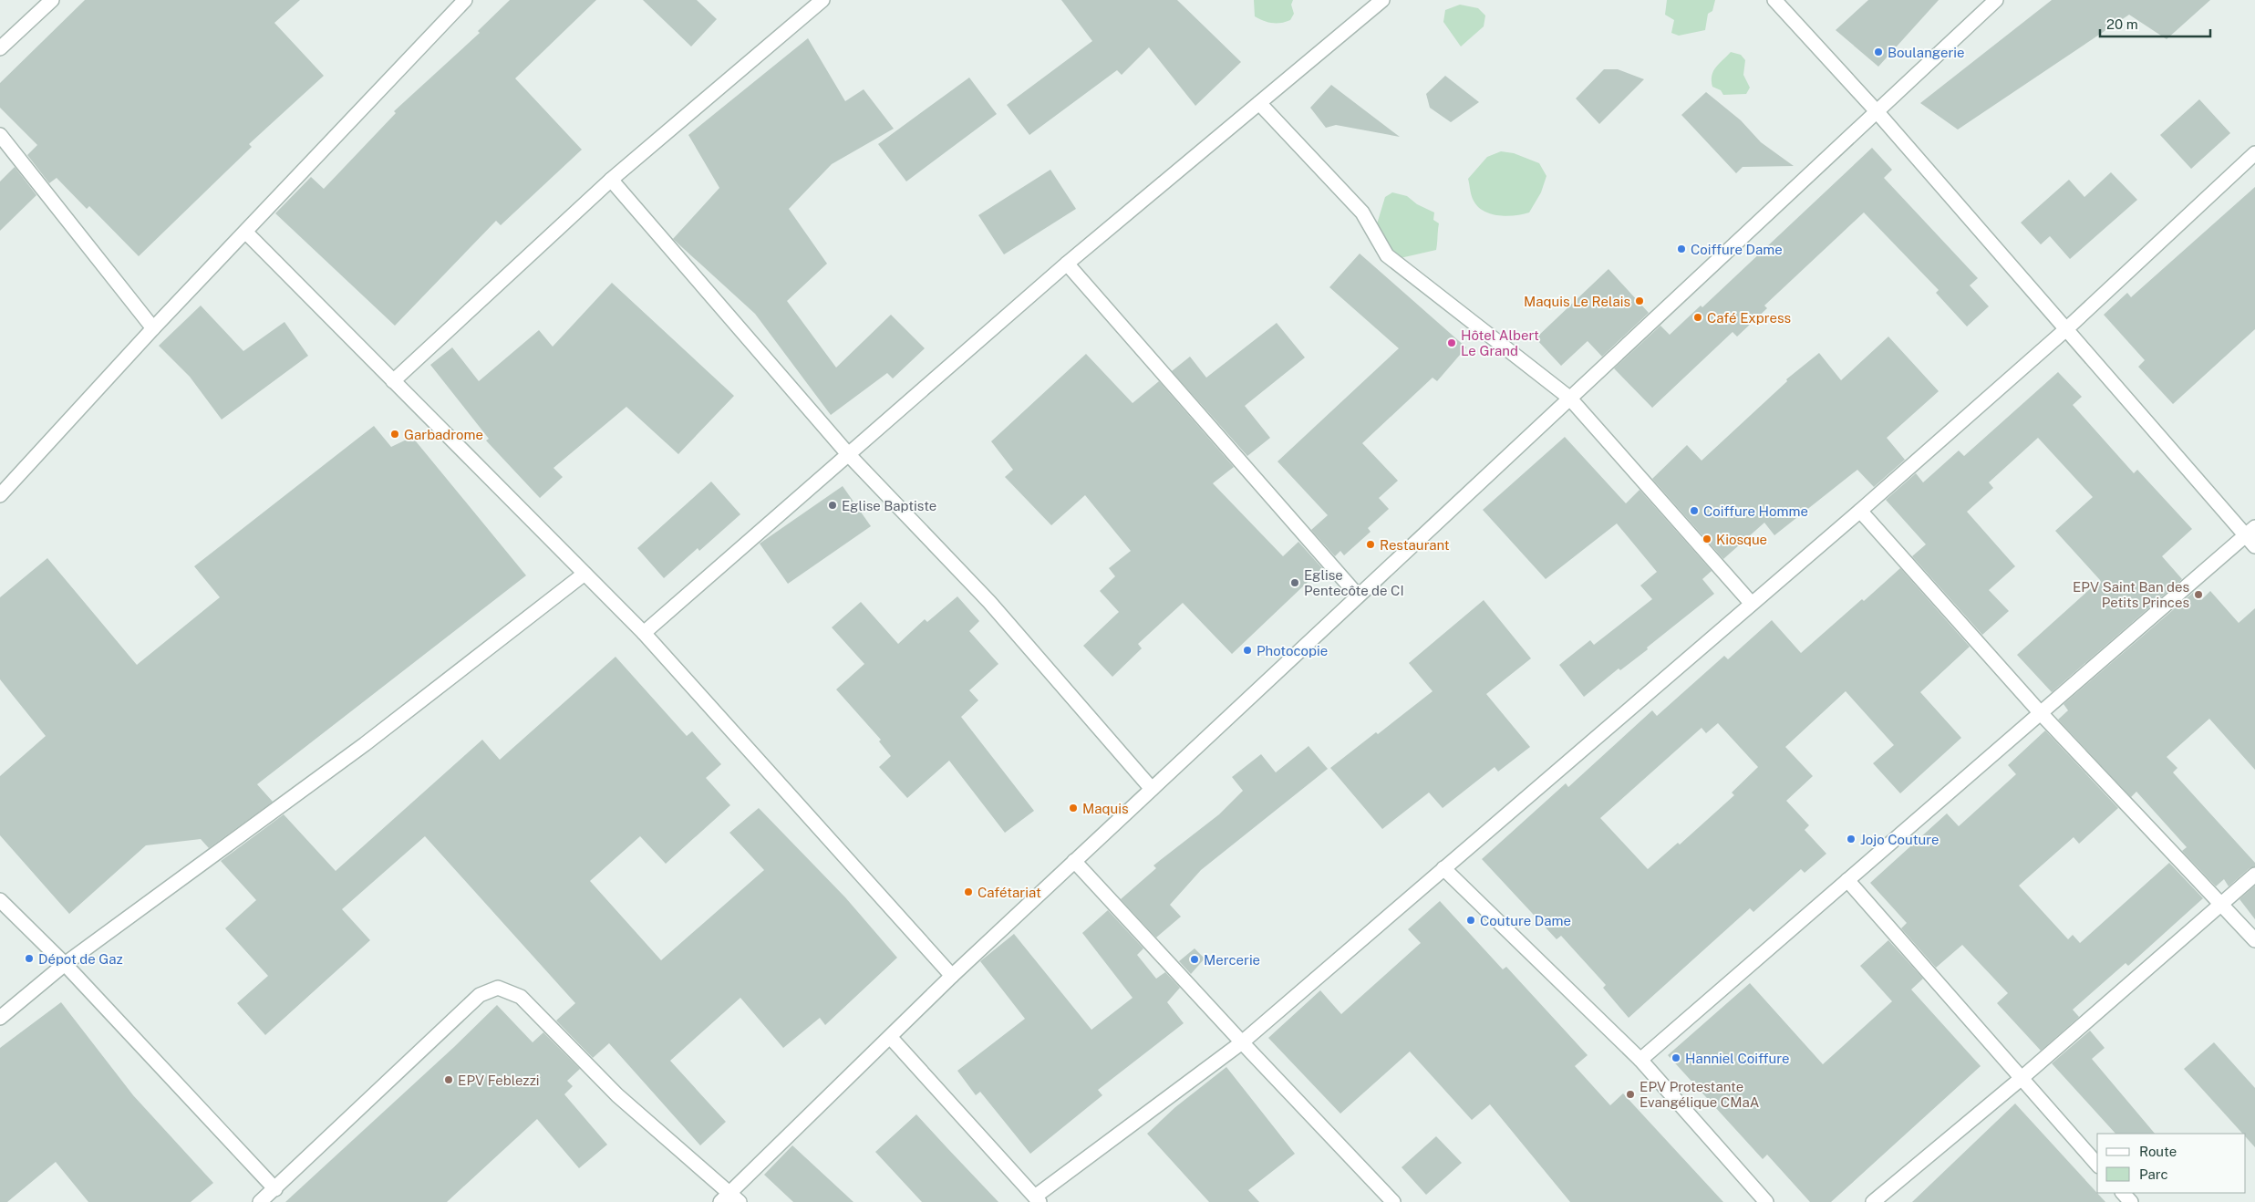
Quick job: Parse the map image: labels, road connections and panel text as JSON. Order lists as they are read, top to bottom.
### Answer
{
  "places": [
    "Boulangerie",
    "Coiffure Dame",
    "Maquis Le Relais",
    "Café Express",
    "Hôtel Albert Le Grand",
    "Garbadrome",
    "Eglise Baptiste",
    "Coiffure Homme",
    "Kiosque",
    "Restaurant",
    "Eglise Pentecôte de CI",
    "EPV Saint Ban des Petits Princes",
    "Photocopie",
    "Maquis",
    "Jojo Couture",
    "Cafétariat",
    "Couture Dame",
    "Dépot de Gaz",
    "Mercerie",
    "Hanniel Coiffure",
    "EPV Feblezzi",
    "EPV Protestante Evangélique CMaA"
  ],
  "legend": ["Route", "Parc"],
  "scale_bar": "20 m"
}
